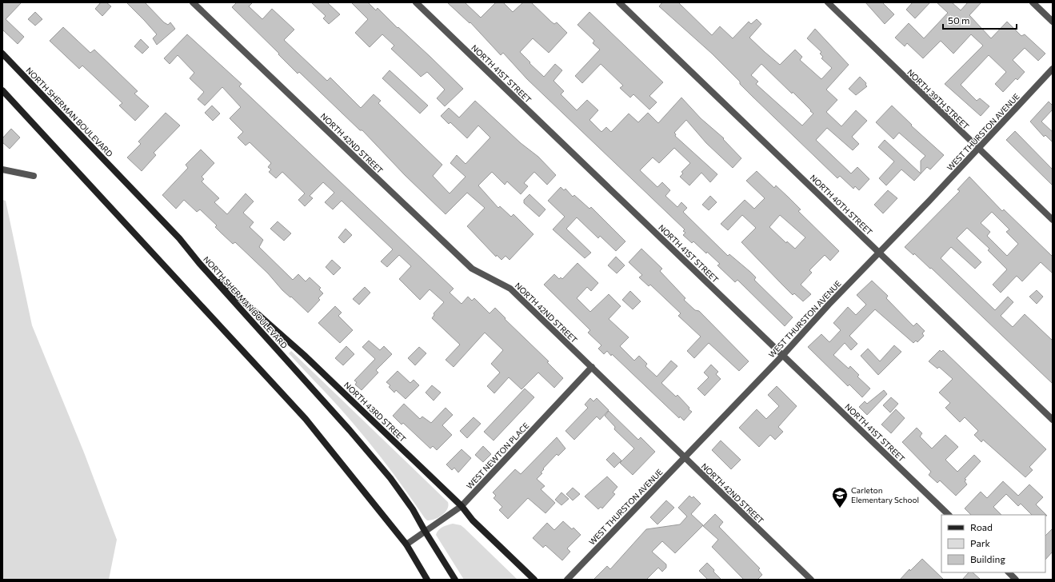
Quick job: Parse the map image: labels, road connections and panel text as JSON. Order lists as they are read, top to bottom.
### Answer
{
  "streets": {
    "main road": ["NORTH SHERMAN BOULEVARD", "NORTH 43RD STREET"],
    "street": [
      "NORTH 41ST STREET",
      "NORTH 39TH STREET",
      "WEST THURSTON AVENUE",
      "NORTH 42ND STREET",
      "NORTH 40TH STREET",
      "WEST NEWTON PLACE"
    ]
  },
  "crossings": [
    ["NORTH 41ST STREET", "WEST THURSTON AVENUE"],
    ["NORTH 39TH STREET", "WEST THURSTON AVENUE"],
    ["NORTH SHERMAN BOULEVARD", "NORTH 43RD STREET"],
    ["NORTH SHERMAN BOULEVARD", "WEST NEWTON PLACE"],
    ["WEST THURSTON AVENUE", "NORTH 42ND STREET"],
    ["WEST THURSTON AVENUE", "NORTH 40TH STREET"],
    ["NORTH 42ND STREET", "WEST NEWTON PLACE"],
    ["NORTH 43RD STREET", "WEST NEWTON PLACE"]
  ],
  "places": {
    "school or university": ["Carleton Elementary School"]
  },
  "legend": ["Road", "Park", "Building"],
  "scale_bar": "50 m"
}
